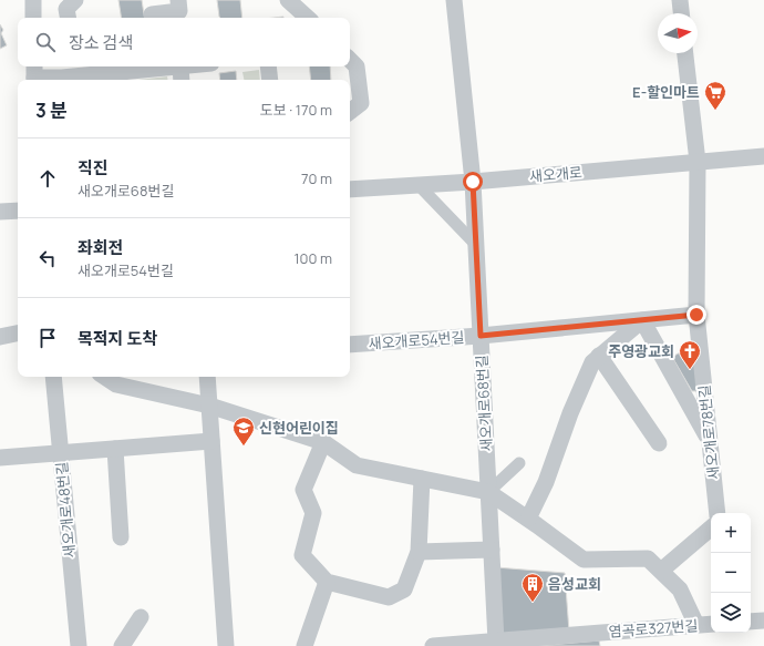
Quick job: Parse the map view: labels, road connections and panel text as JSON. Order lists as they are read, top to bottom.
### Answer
{
  "streets": {
    "street": [
      "새오개로",
      "새오개로54번길",
      "새오개로68번길",
      "새오개로78번길",
      "새오개로48번길",
      "염곡로327번길"
    ]
  },
  "crossings": [
    ["새오개로", "새오개로68번길"],
    ["새오개로", "새오개로78번길"],
    ["새오개로54번길", "새오개로68번길"],
    ["새오개로54번길", "새오개로78번길"],
    ["새오개로68번길", "염곡로327번길"]
  ],
  "places": {
    "supermarket": ["E-할인마트"],
    "church": ["주영광교회"],
    "school or university": ["신현어린이집"],
    "building": ["음성교회"]
  },
  "north": "right",
  "page": {
    "search": "장소 검색",
    "heading": ["3 분", "도보 · 170 m"],
    "list": [
      ["직진", "새오개로68번길", "70 m"],
      ["좌회전", "새오개로54번길", "100 m"],
      "목적지 도착"
    ],
    "map_buttons": ["+", "−"]
  }
}
